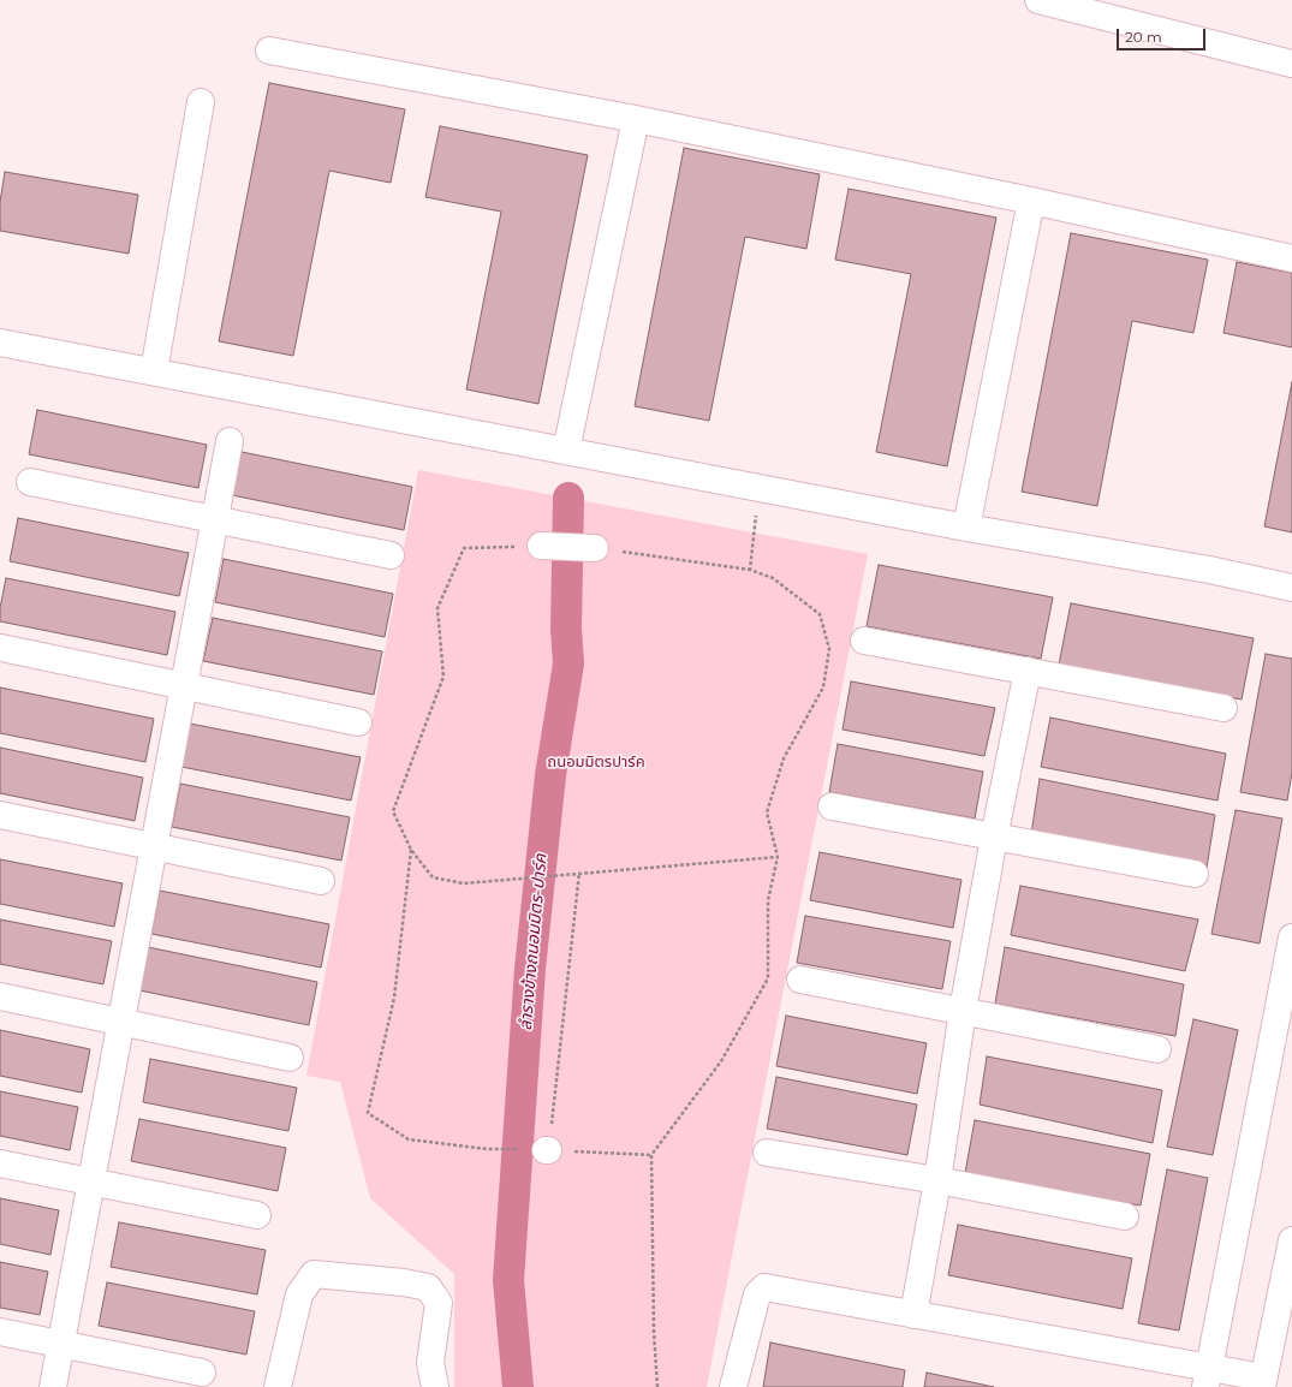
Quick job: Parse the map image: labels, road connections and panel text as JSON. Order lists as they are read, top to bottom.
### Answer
{
  "water": ["ลำรางข้างถนอมมิตร-ปาร์ค"],
  "parks": ["ถนอมมิตรปาร์ค"],
  "scale_bar": "20 m"
}
